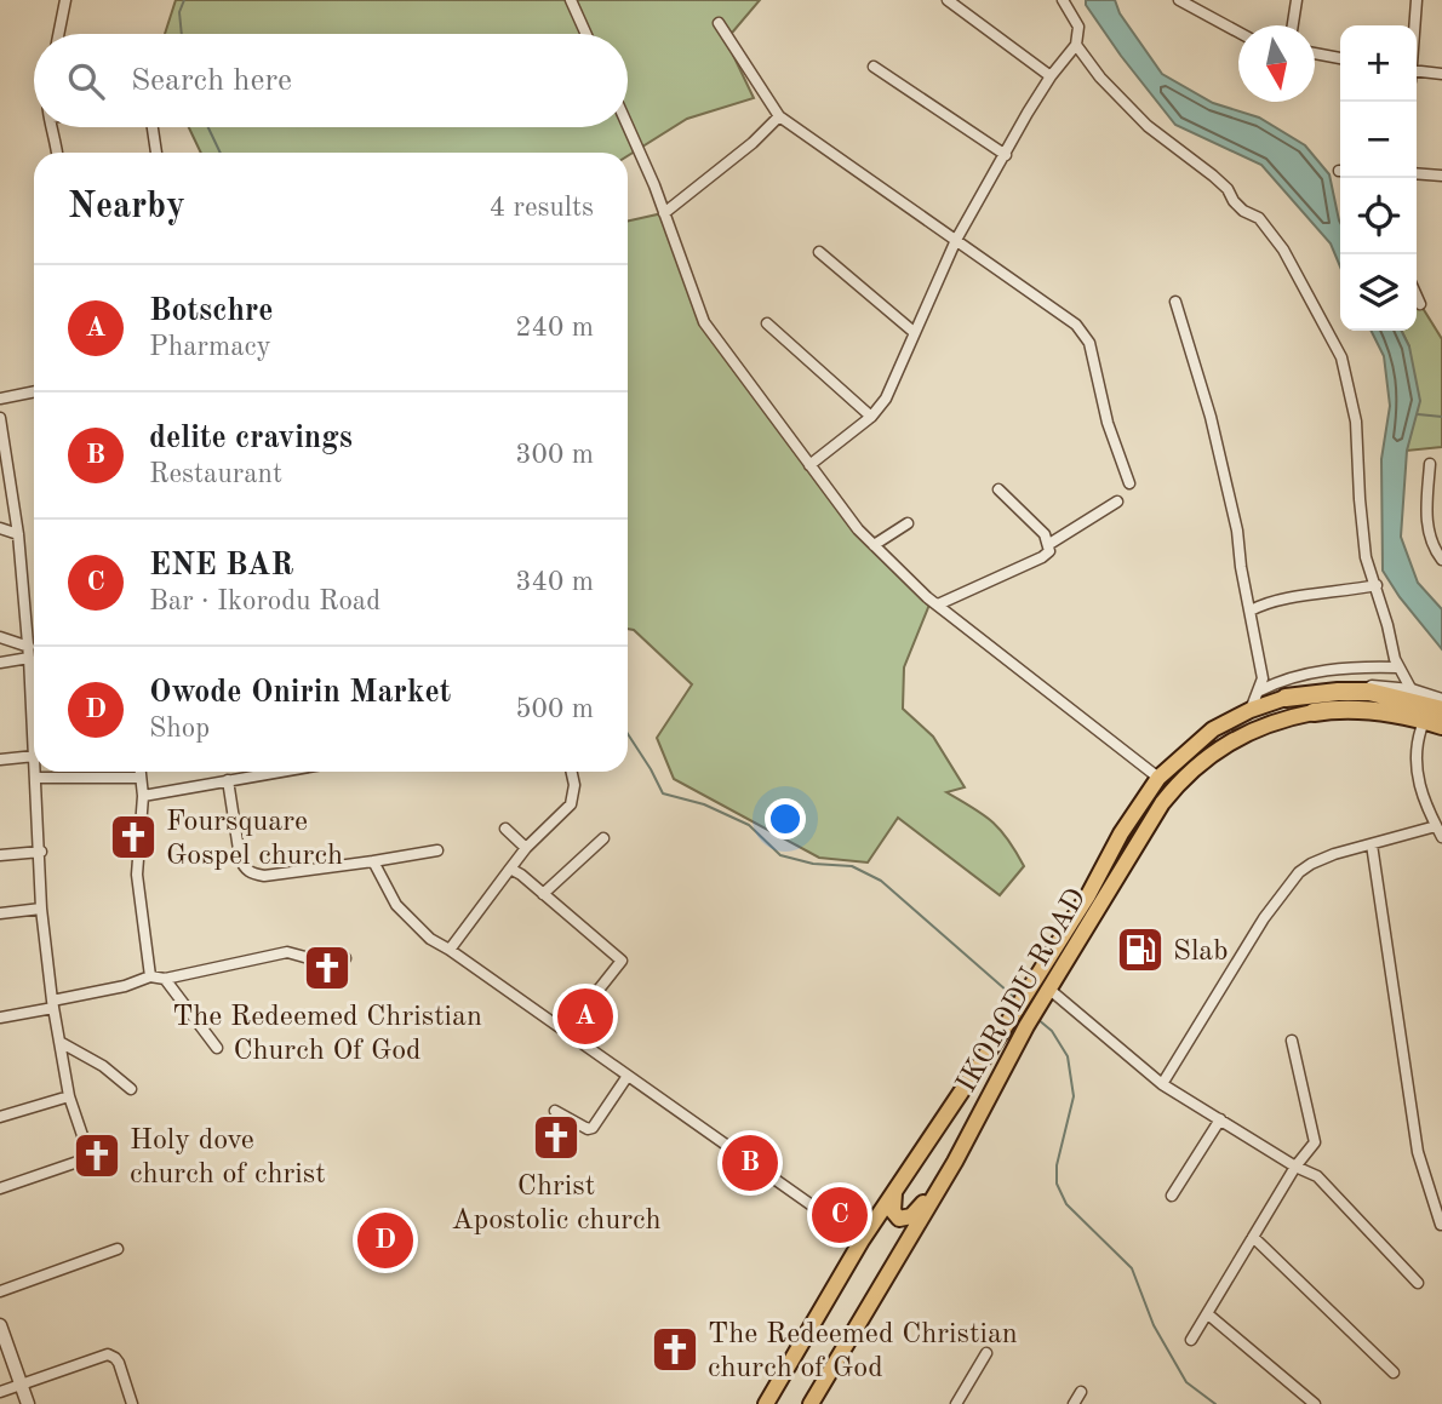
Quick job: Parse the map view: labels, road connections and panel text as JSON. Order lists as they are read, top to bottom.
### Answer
{
  "streets": {
    "highway": ["IKORODU ROAD"]
  },
  "places": {
    "church": [
      "Foursquare Gospel church",
      "The Redeemed Christian Church Of God",
      "Christ Apostolic church",
      "Holy dove church of christ",
      "The Redeemed Christian church of God"
    ],
    "fuel station": ["Slab"]
  },
  "north": "bottom",
  "page": {
    "map_buttons": ["+", "−"],
    "search": "Search here",
    "heading": ["Nearby", "4 results"],
    "list": [
      {
        "mark": "A",
        "name": "Botschre",
        "note": "Pharmacy",
        "value": "240 m"
      },
      {
        "mark": "B",
        "name": "delite cravings",
        "note": "Restaurant",
        "value": "300 m"
      },
      {
        "mark": "C",
        "name": "ENE BAR",
        "note": "Bar · Ikorodu Road",
        "value": "340 m"
      },
      {
        "mark": "D",
        "name": "Owode Onirin Market",
        "note": "Shop",
        "value": "500 m"
      }
    ],
    "pins": [
      "A",
      "B",
      "C",
      "D"
    ]
  }
}
